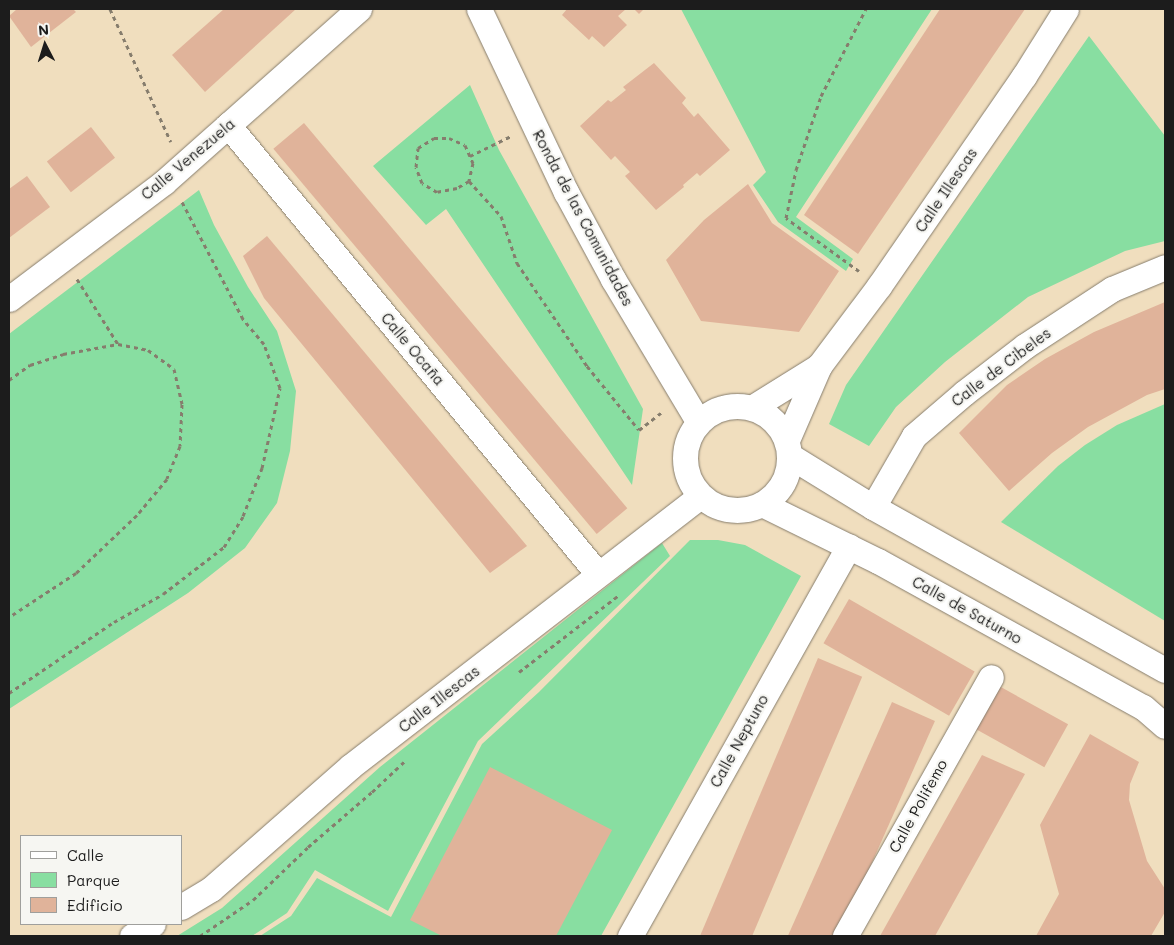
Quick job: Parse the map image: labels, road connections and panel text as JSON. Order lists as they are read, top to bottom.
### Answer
{
  "streets": {
    "street": [
      "Calle Venezuela",
      "Calle Illescas",
      "Ronda de las Comunidades",
      "Calle Ocaña",
      "Calle de Cibeles",
      "Calle de Saturno",
      "Calle Neptuno",
      "Calle Polifemo"
    ]
  },
  "crossings": [
    ["Calle Venezuela", "Calle Ocaña"],
    ["Calle Illescas", "Ronda de las Comunidades"],
    ["Calle Illescas", "Calle Ocaña"],
    ["Calle Illescas", "Calle de Saturno"],
    ["Ronda de las Comunidades", "Calle de Saturno"],
    ["Calle de Saturno", "Calle Neptuno"]
  ],
  "legend": ["Calle", "Parque", "Edificio"],
  "north": "top"
}
